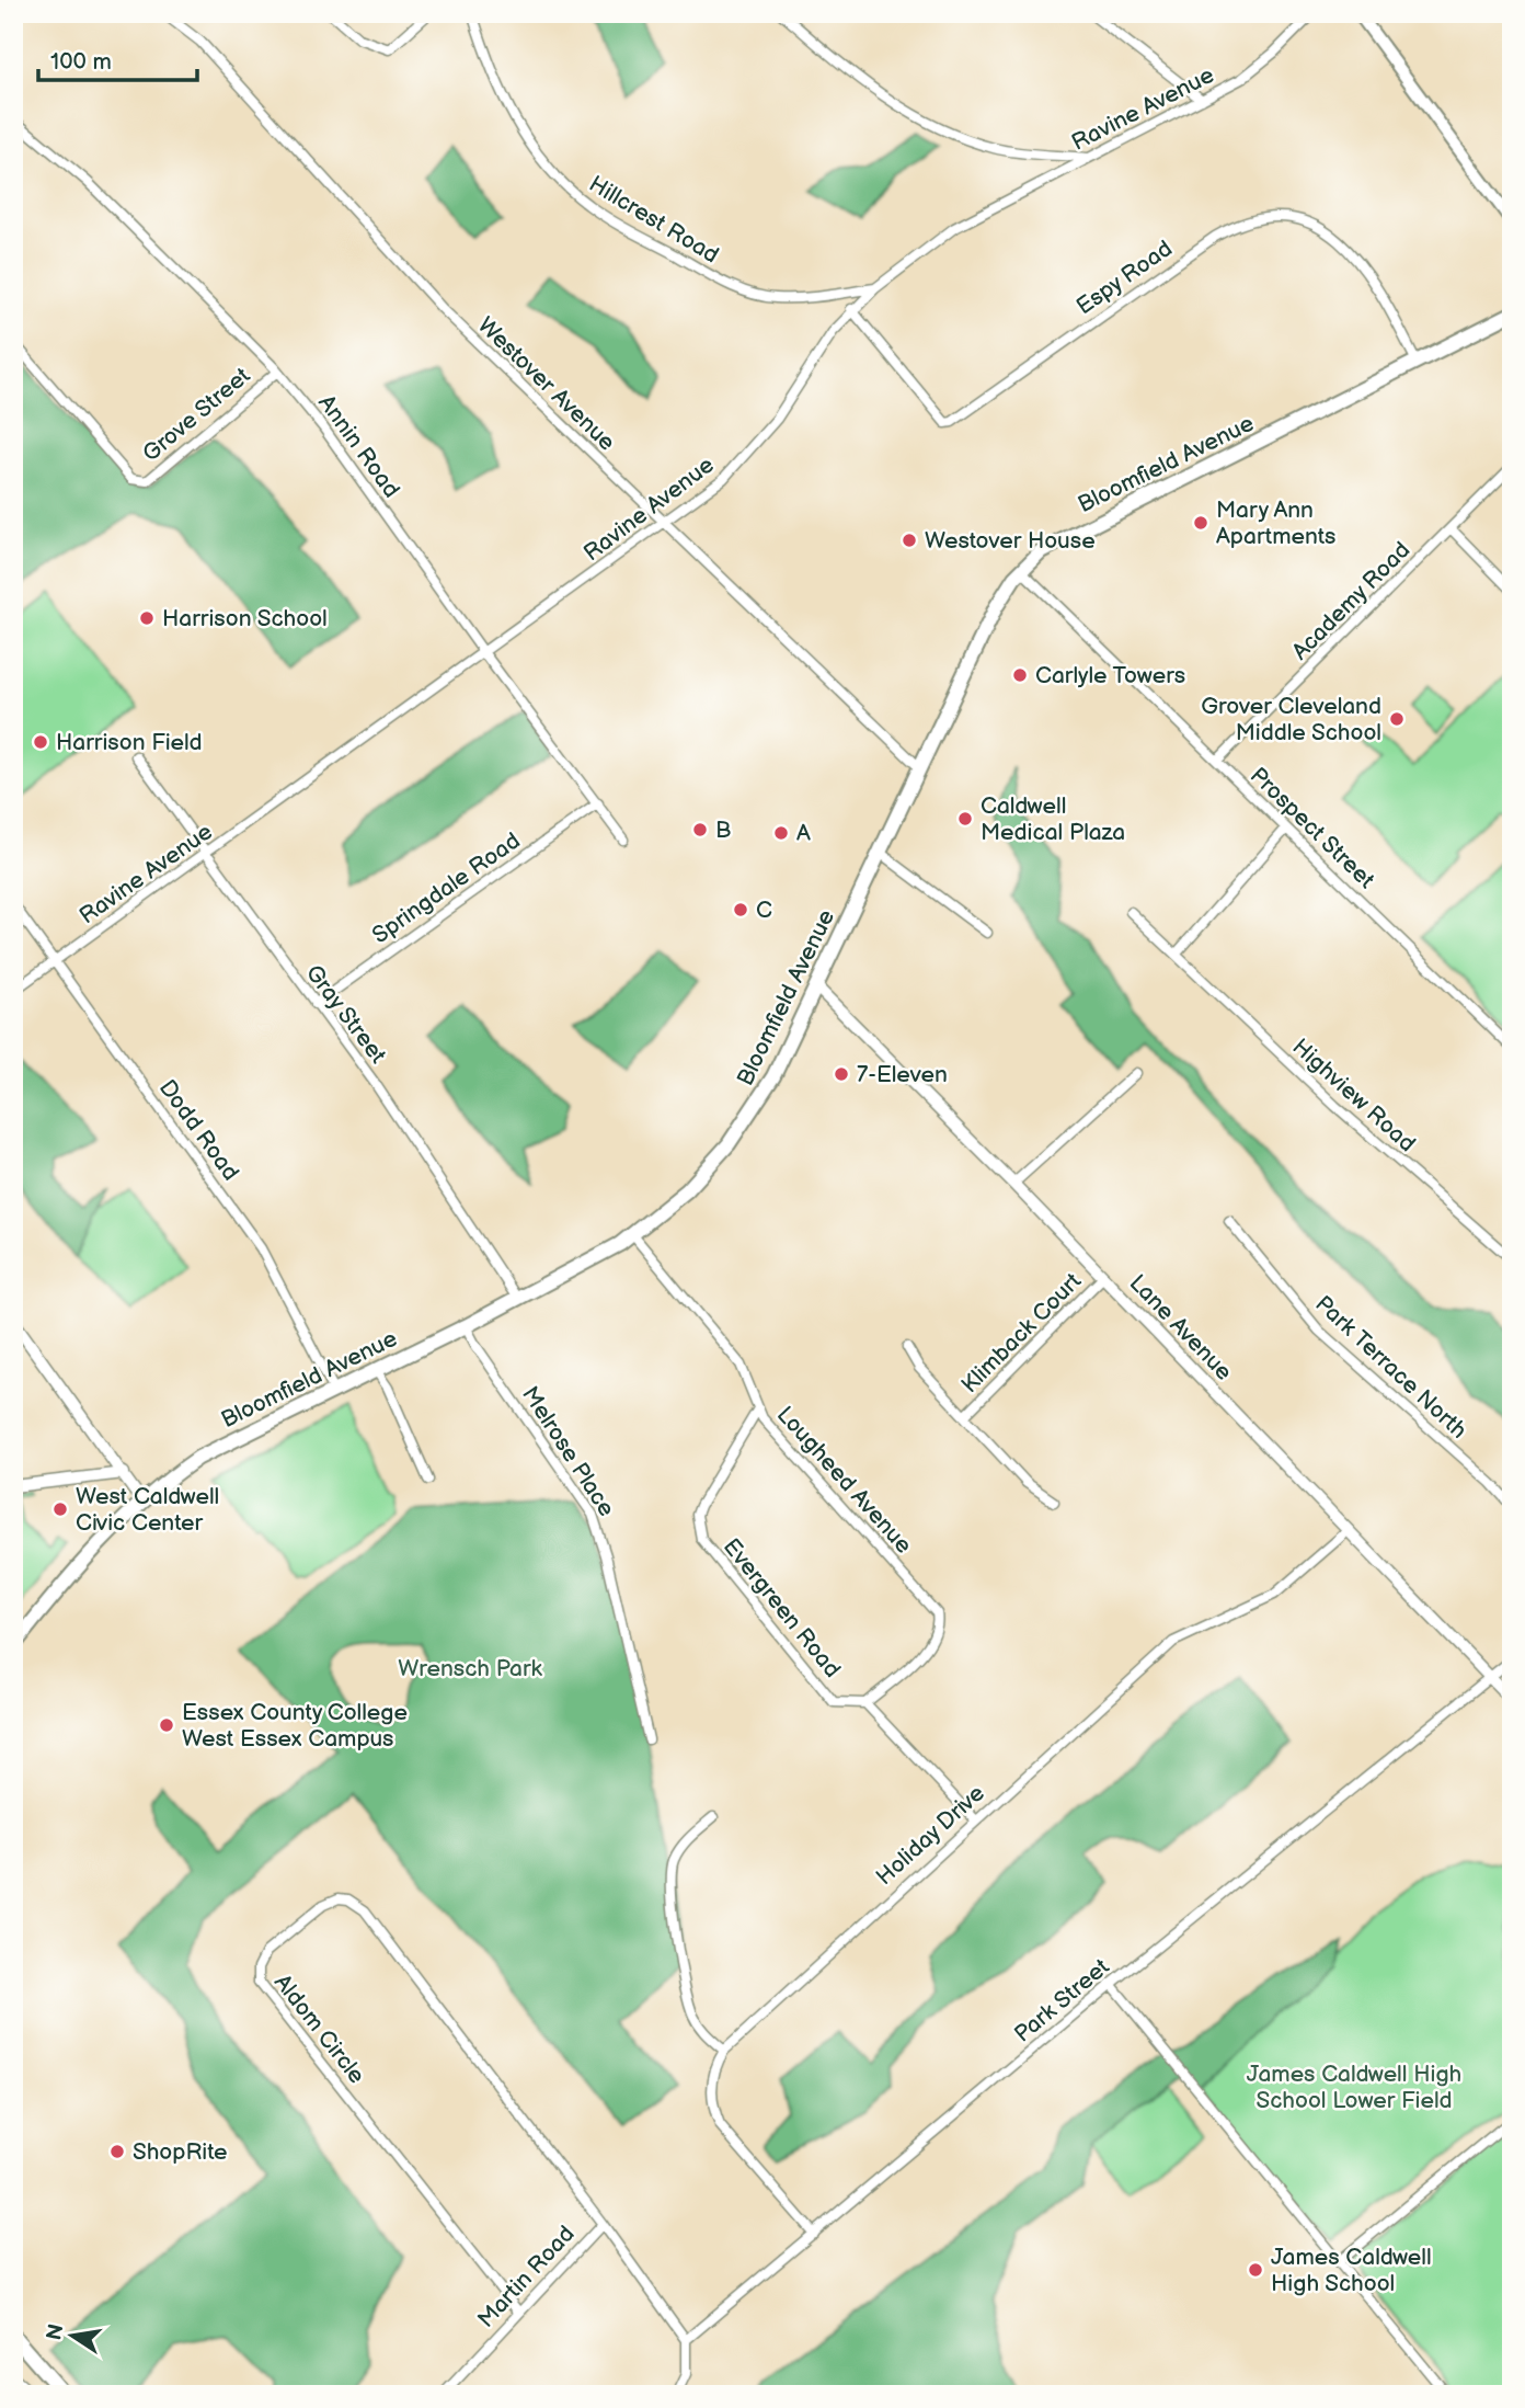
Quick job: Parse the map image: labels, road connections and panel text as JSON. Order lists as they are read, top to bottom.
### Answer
{
  "streets": {
    "main road": ["Bloomfield Avenue"],
    "street": [
      "Ravine Avenue",
      "Hillcrest Road",
      "Espy Road",
      "Westover Avenue",
      "Grove Street",
      "Annin Road",
      "Academy Road",
      "Prospect Street",
      "Springdale Road",
      "Gray Street",
      "Highview Road",
      "Dodd Road",
      "Lane Avenue",
      "Klimback Court",
      "Park Terrace North",
      "Melrose Place",
      "Lougheed Avenue",
      "Evergreen Road",
      "Holiday Drive",
      "Park Street",
      "Aldom Circle",
      "Martin Road"
    ]
  },
  "crossings": [
    ["Ravine Avenue", "Hillcrest Road"],
    ["Ravine Avenue", "Espy Road"],
    ["Ravine Avenue", "Westover Avenue"],
    ["Ravine Avenue", "Annin Road"],
    ["Ravine Avenue", "Gray Street"],
    ["Ravine Avenue", "Dodd Road"],
    ["Espy Road", "Bloomfield Avenue"],
    ["Westover Avenue", "Bloomfield Avenue"],
    ["Grove Street", "Annin Road"],
    ["Annin Road", "Springdale Road"],
    ["Bloomfield Avenue", "Prospect Street"],
    ["Bloomfield Avenue", "Gray Street"],
    ["Bloomfield Avenue", "Dodd Road"],
    ["Bloomfield Avenue", "Lane Avenue"],
    ["Bloomfield Avenue", "Melrose Place"],
    ["Bloomfield Avenue", "Lougheed Avenue"],
    ["Academy Road", "Prospect Street"],
    ["Springdale Road", "Gray Street"],
    ["Lane Avenue", "Klimback Court"],
    ["Lane Avenue", "Holiday Drive"],
    ["Lane Avenue", "Park Street"],
    ["Lougheed Avenue", "Evergreen Road"],
    ["Holiday Drive", "Park Street"],
    ["Park Street", "Martin Road"],
    ["Aldom Circle", "Martin Road"]
  ],
  "parks": ["Wrensch Park", "James Caldwell High School Lower Field"],
  "places": [
    "Mary Ann Apartments",
    "Westover House",
    "Harrison School",
    "Carlyle Towers",
    "Grover Cleveland Middle School",
    "Harrison Field",
    "Caldwell Medical Plaza",
    "B",
    "A",
    "C",
    "7-Eleven",
    "West Caldwell Civic Center",
    "Essex County College West Essex Campus",
    "ShopRite",
    "James Caldwell High School"
  ],
  "scale_bar": "100 m",
  "north": "left"
}
